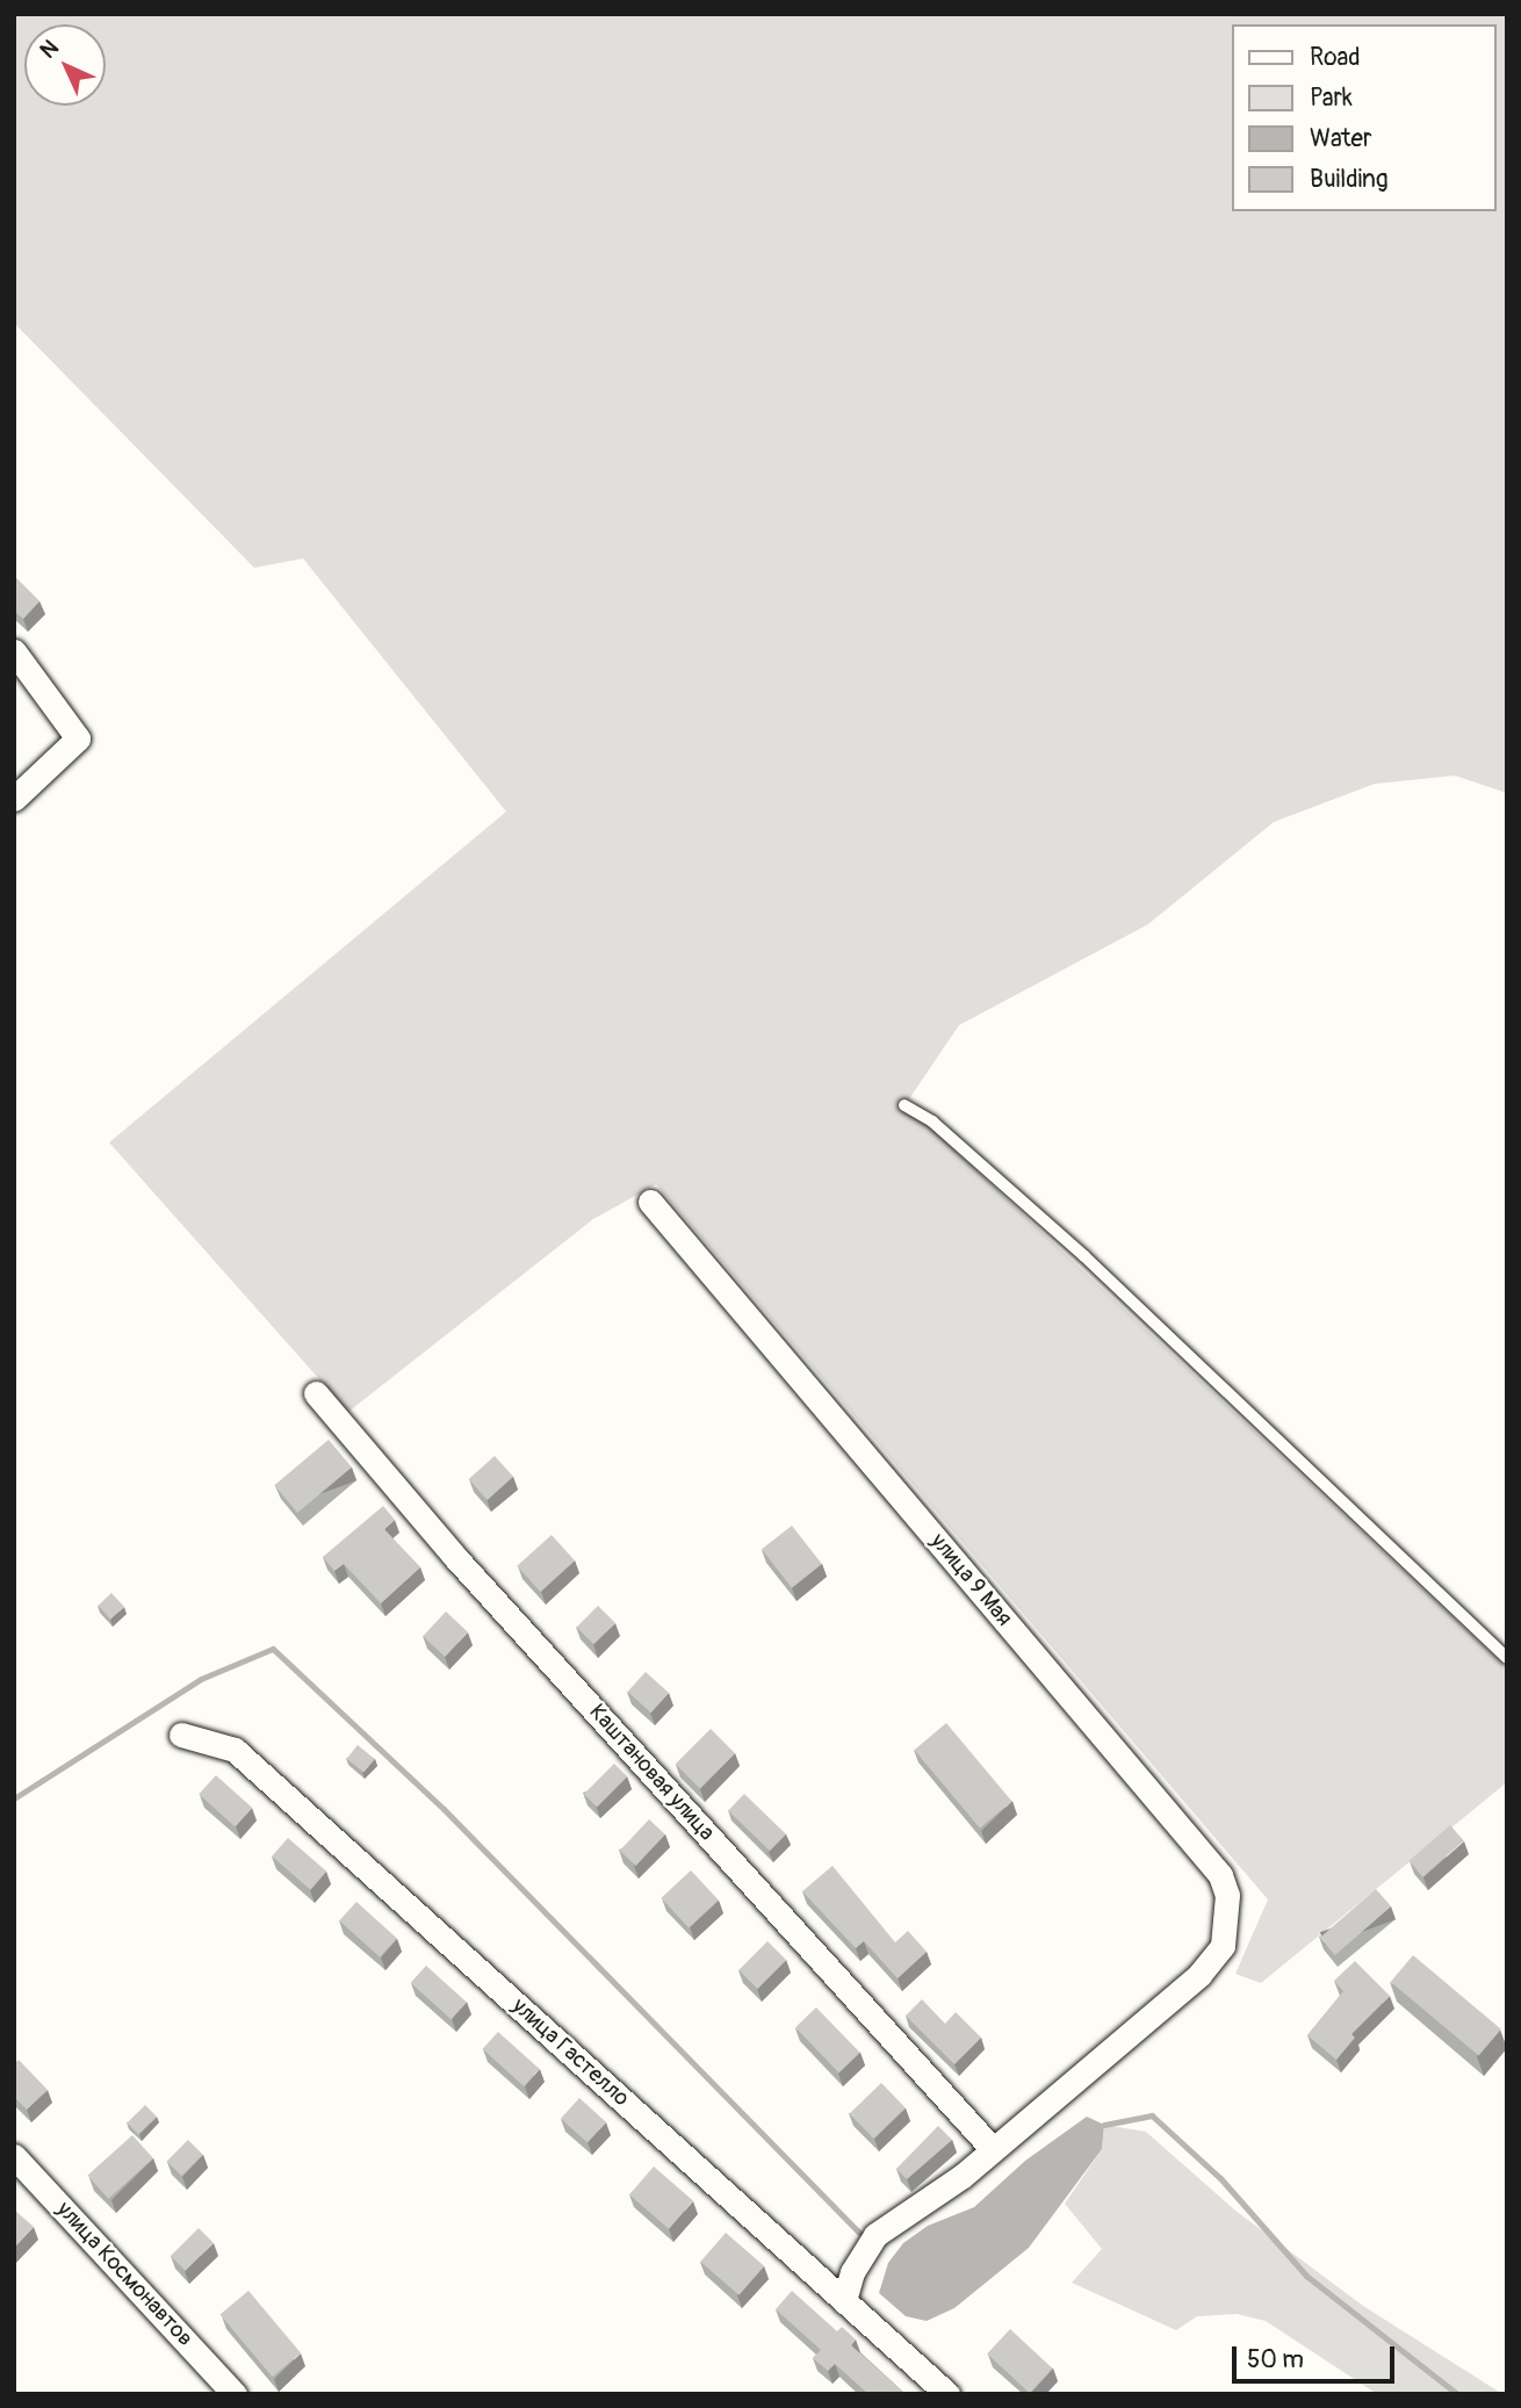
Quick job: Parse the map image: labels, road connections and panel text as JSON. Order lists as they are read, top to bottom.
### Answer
{
  "streets": {
    "street": [
      "улица 9 Мая",
      "Каштановая улица",
      "улица Гастелло",
      "улица Космонавтов"
    ]
  },
  "crossings": [
    ["улица 9 Мая", "Каштановая улица"],
    ["улица 9 Мая", "улица Гастелло"]
  ],
  "legend": [
    "Road",
    "Park",
    "Water",
    "Building"
  ],
  "scale_bar": "50 m",
  "north": "top left"
}
